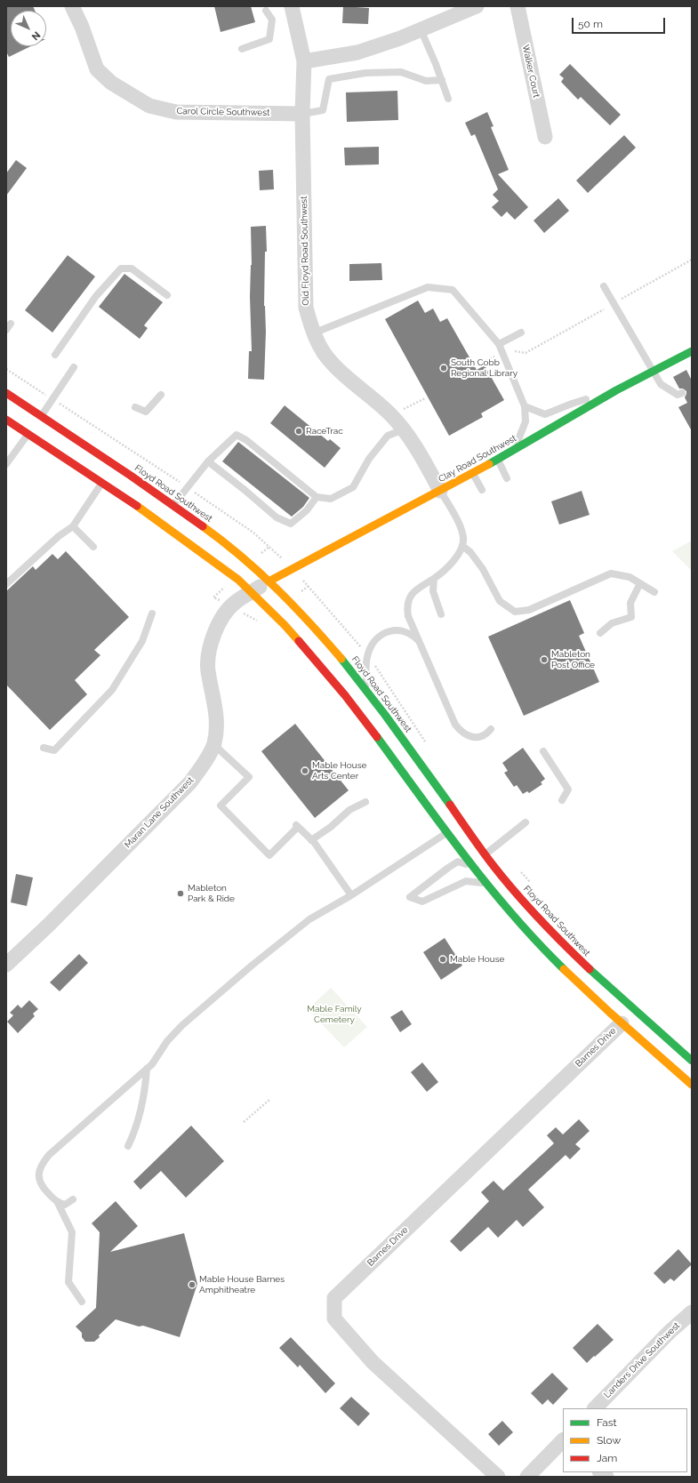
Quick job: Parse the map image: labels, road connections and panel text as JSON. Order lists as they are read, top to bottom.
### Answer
{
  "streets": {
    "main road": ["Clay Road Southwest", "Floyd Road Southwest"],
    "street": [
      "Walker Court",
      "Carol Circle Southwest",
      "Old Floyd Road Southwest",
      "Maran Lane Southwest",
      "Barnes Drive",
      "Landers Drive Southwest"
    ]
  },
  "crossings": [
    ["Carol Circle Southwest", "Old Floyd Road Southwest"],
    ["Old Floyd Road Southwest", "Clay Road Southwest"],
    ["Clay Road Southwest", "Floyd Road Southwest"],
    ["Clay Road Southwest", "Maran Lane Southwest"],
    ["Floyd Road Southwest", "Maran Lane Southwest"]
  ],
  "parks": ["Mable Family Cemetery"],
  "places": [
    "South Cobb Regional Library",
    "RaceTrac",
    "Mableton Post Office",
    "Mable House Arts Center",
    "Mableton Park & Ride",
    "Mable House",
    "Mable House Barnes Amphitheatre"
  ],
  "legend": ["Fast", "Slow", "Jam"],
  "scale_bar": "50 m",
  "north": "bottom right"
}
